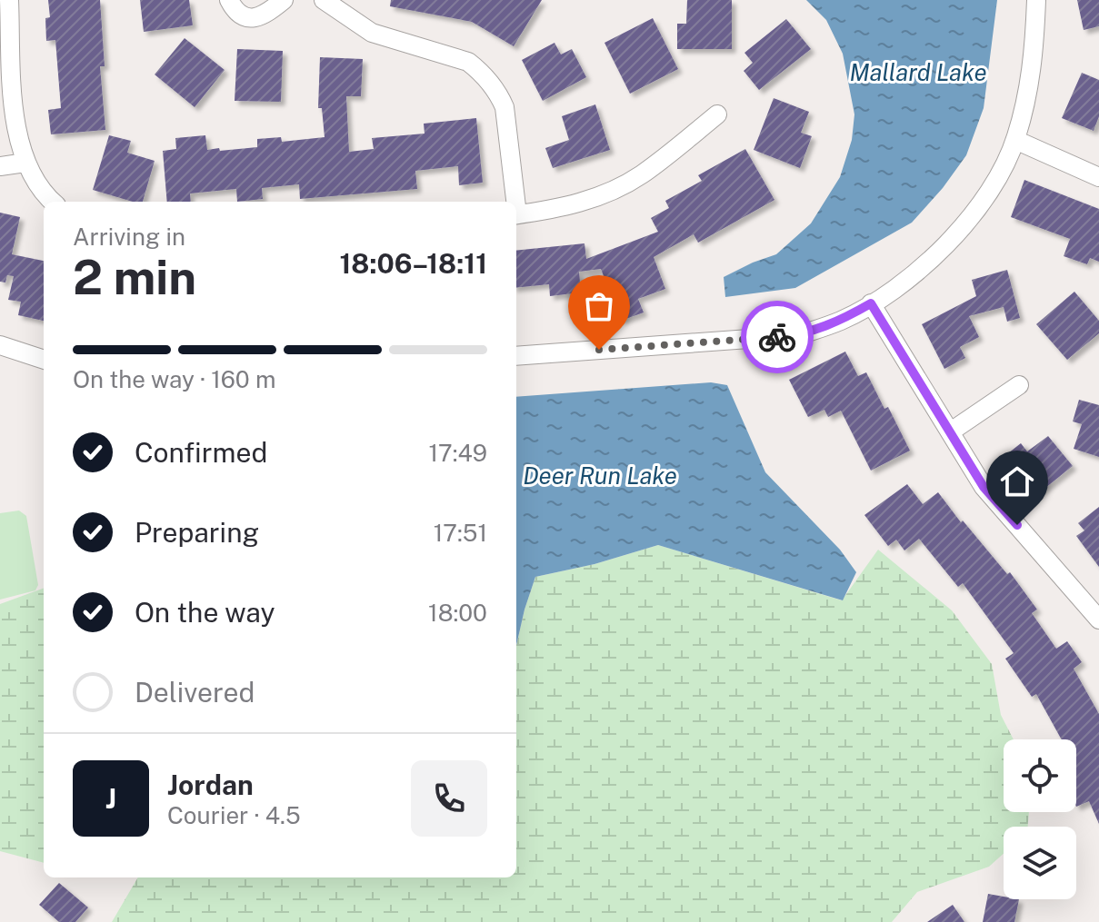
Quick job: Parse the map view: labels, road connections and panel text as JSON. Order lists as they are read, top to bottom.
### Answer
{
  "water": ["Mallard Lake", "Deer Run Lake"],
  "page": {
    "heading": ["2 min", "Arriving in", "18:06–18:11"],
    "panel": ["Jordan", "Courier · 4.5"],
    "bar": "On the way · 160 m",
    "list": [
      ["Confirmed", "17:49"],
      ["Preparing", "17:51"],
      ["On the way", "18:00"],
      "Delivered"
    ],
    "round": "J"
  }
}
